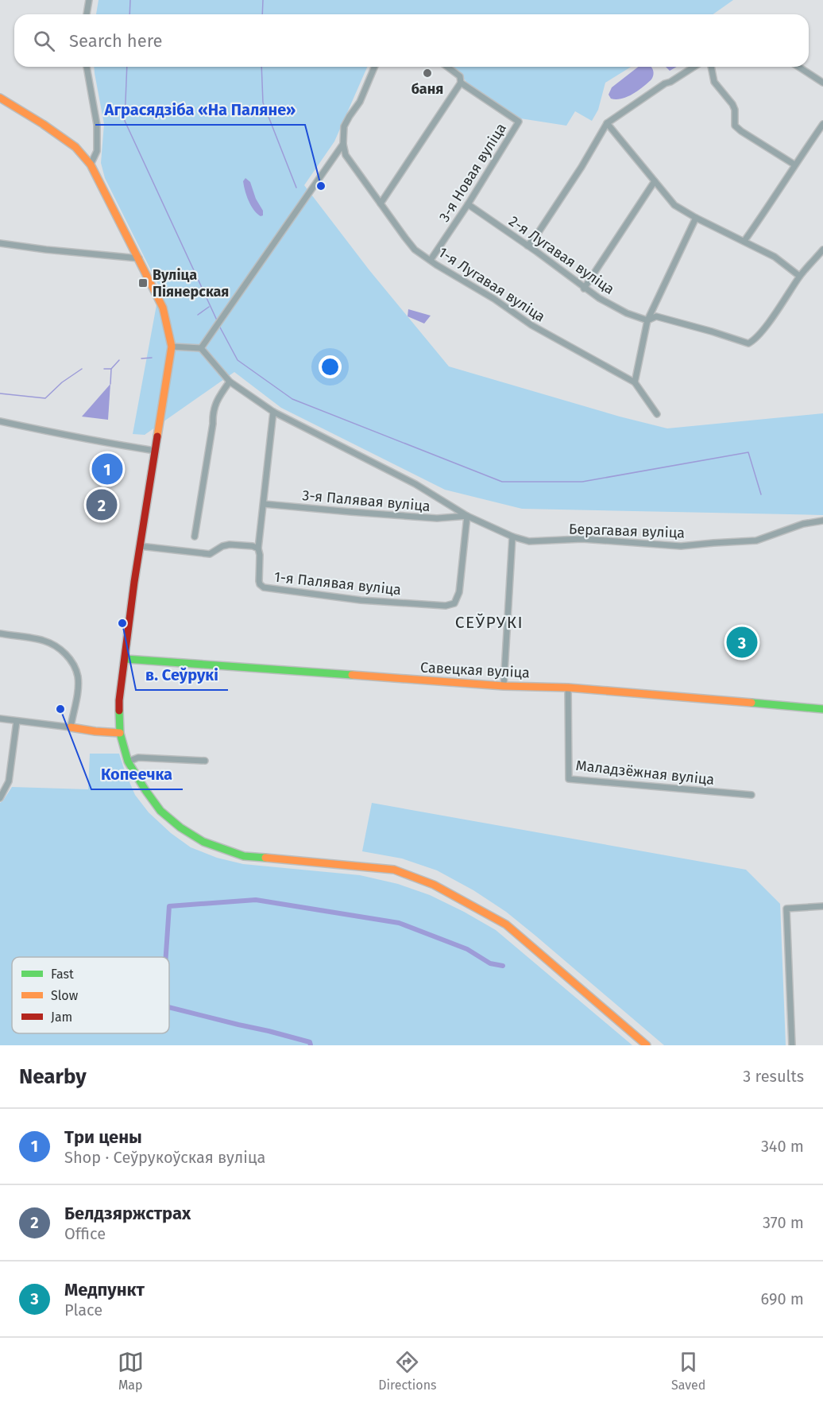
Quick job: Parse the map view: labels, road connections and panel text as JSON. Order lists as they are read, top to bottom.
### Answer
{
  "streets": {
    "street": [
      "3-я Новая вуліца",
      "2-я Лугавая вуліца",
      "1-я Лугавая вуліца",
      "3-я Палявая вуліца",
      "Берагавая вуліца",
      "1-я Палявая вуліца",
      "Савецкая вуліца",
      "Маладзёжная вуліца"
    ]
  },
  "crossings": [
    ["3-я Новая вуліца", "2-я Лугавая вуліца"],
    ["3-я Новая вуліца", "1-я Лугавая вуліца"],
    ["3-я Палявая вуліца", "Берагавая вуліца"],
    ["3-я Палявая вуліца", "1-я Палявая вуліца"],
    ["Берагавая вуліца", "1-я Палявая вуліца"],
    ["Савецкая вуліца", "Маладзёжная вуліца"]
  ],
  "districts": ["СЕЎРУКІ"],
  "places": {
    "other": [
      "баня",
      "Аграсядзіба «На Паляне»",
      "в. Сеўрукі",
      "Копеечка"
    ],
    "transit": ["Вуліца Піянерская"]
  },
  "legend": ["Fast", "Slow", "Jam"],
  "page": {
    "search": "Search here",
    "pins": ["1", "2", "3"],
    "heading": ["Nearby", "3 results"],
    "list": [
      {
        "mark": "1",
        "name": "Три цены",
        "note": "Shop · Сеўрукоўская вуліца",
        "value": "340 m"
      },
      {
        "mark": "2",
        "name": "Белдзяржстрах",
        "note": "Office",
        "value": "370 m"
      },
      {
        "mark": "3",
        "name": "Медпункт",
        "note": "Place",
        "value": "690 m"
      }
    ],
    "nav": ["Map", "Directions", "Saved"]
  }
}
